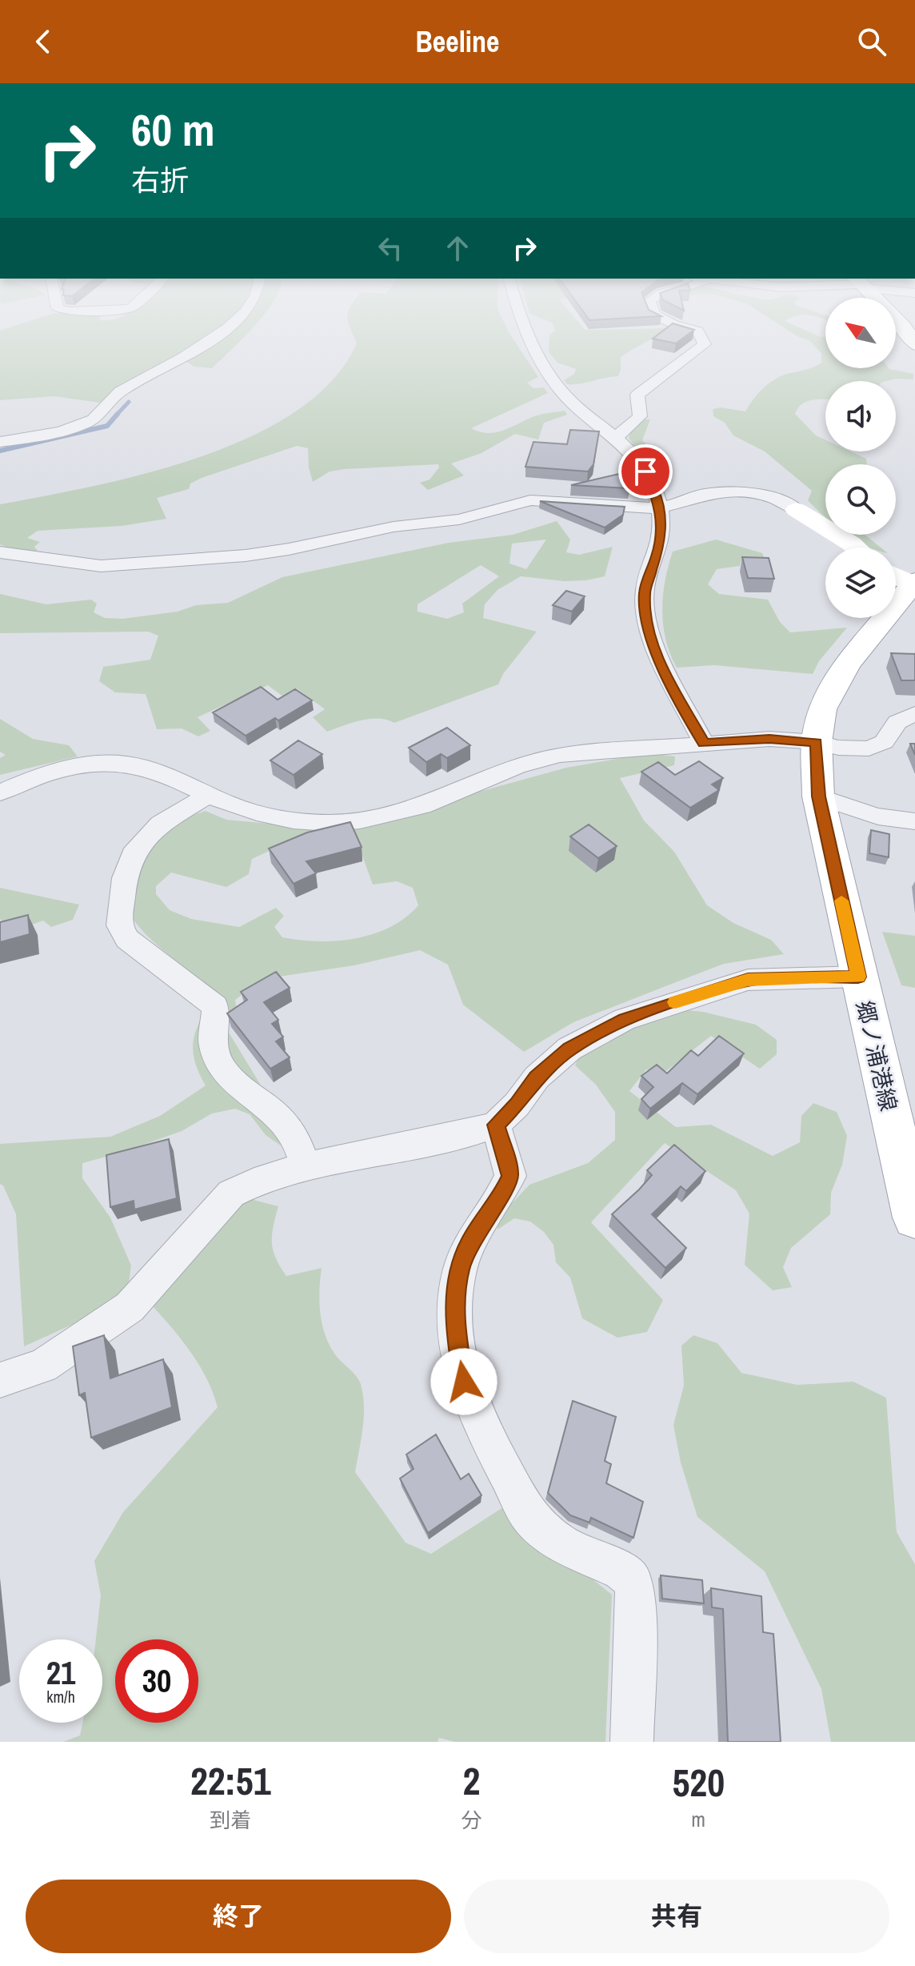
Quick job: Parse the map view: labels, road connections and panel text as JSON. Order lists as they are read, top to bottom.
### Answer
{
  "streets": {
    "main road": ["郷ノ浦港線"]
  },
  "north": "top left",
  "page": {
    "header": "Beeline",
    "turn": ["60 m", "右折"],
    "speed": "21 km/h",
    "limit": "30",
    "eta": [
      "22:51",
      "到着",
      "2",
      "分",
      "520",
      "m"
    ],
    "buttons": ["終了", "共有"]
  }
}
